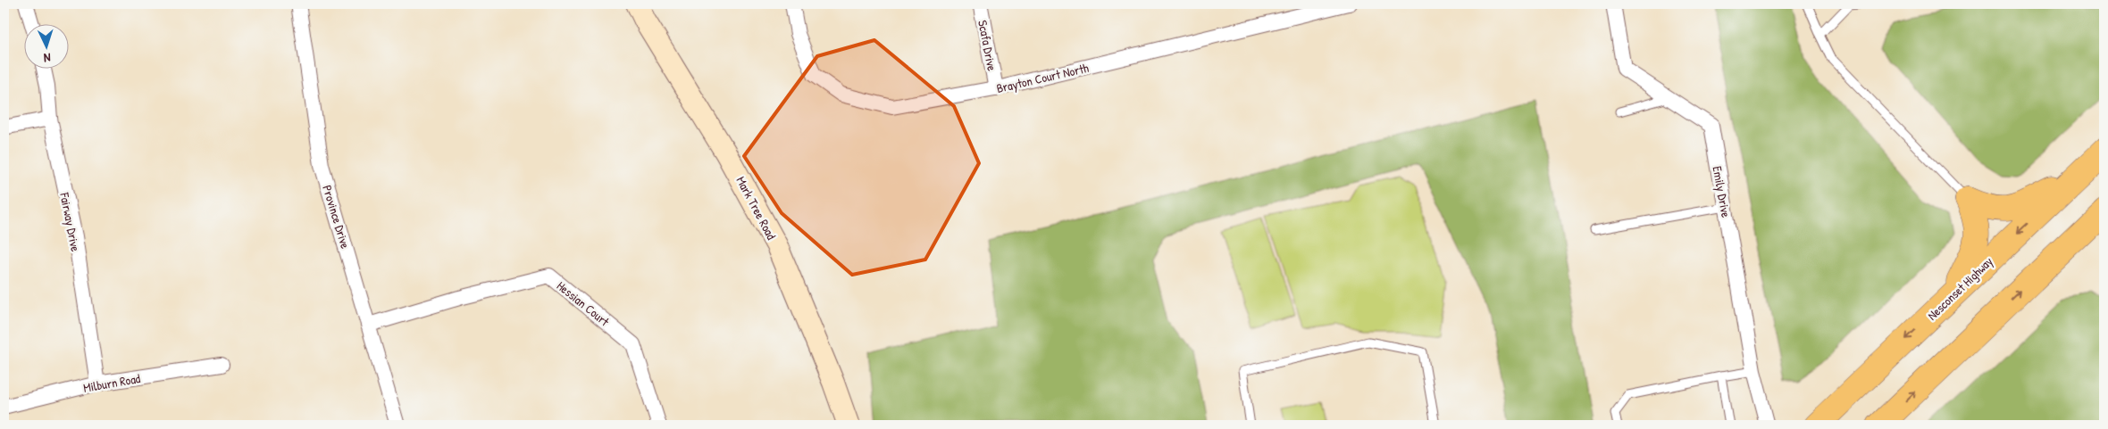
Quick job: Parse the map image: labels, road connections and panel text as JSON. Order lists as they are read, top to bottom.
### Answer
{
  "streets": {
    "highway": ["Nesconset Highway"],
    "main road": ["Mark Tree Road"],
    "street": [
      "Scafa Drive",
      "Brayton Court North",
      "Emily Drive",
      "Province Drive",
      "Fairway Drive",
      "Hessian Court",
      "Milburn Road"
    ]
  },
  "crossings": [
    ["Scafa Drive", "Brayton Court North"],
    ["Province Drive", "Hessian Court"],
    ["Fairway Drive", "Milburn Road"]
  ],
  "north": "bottom"
}
